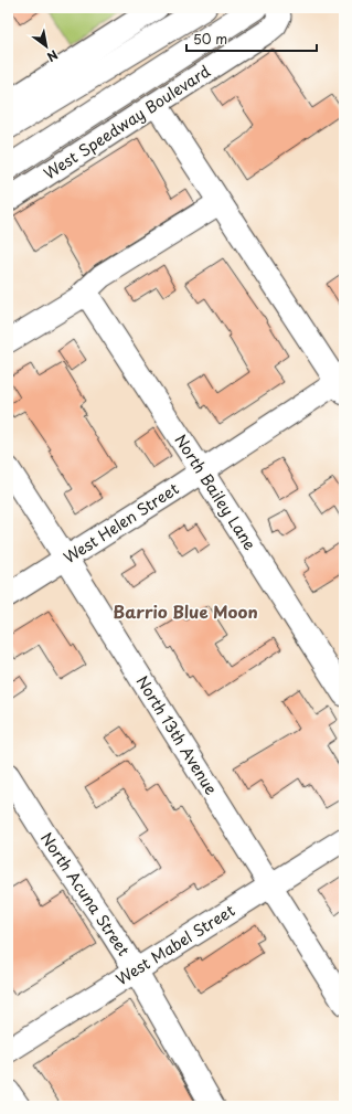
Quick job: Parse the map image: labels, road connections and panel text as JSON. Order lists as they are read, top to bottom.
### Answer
{
  "streets": {
    "main road": ["West Speedway Boulevard"],
    "street": [
      "North Bailey Lane",
      "West Helen Street",
      "North 13th Avenue",
      "North Acuna Street",
      "West Mabel Street"
    ]
  },
  "crossings": [
    ["North Bailey Lane", "West Helen Street"],
    ["West Helen Street", "North 13th Avenue"],
    ["North 13th Avenue", "West Mabel Street"],
    ["North Acuna Street", "West Mabel Street"]
  ],
  "districts": ["Barrio Blue Moon"],
  "scale_bar": "50 m",
  "north": "bottom right"
}
